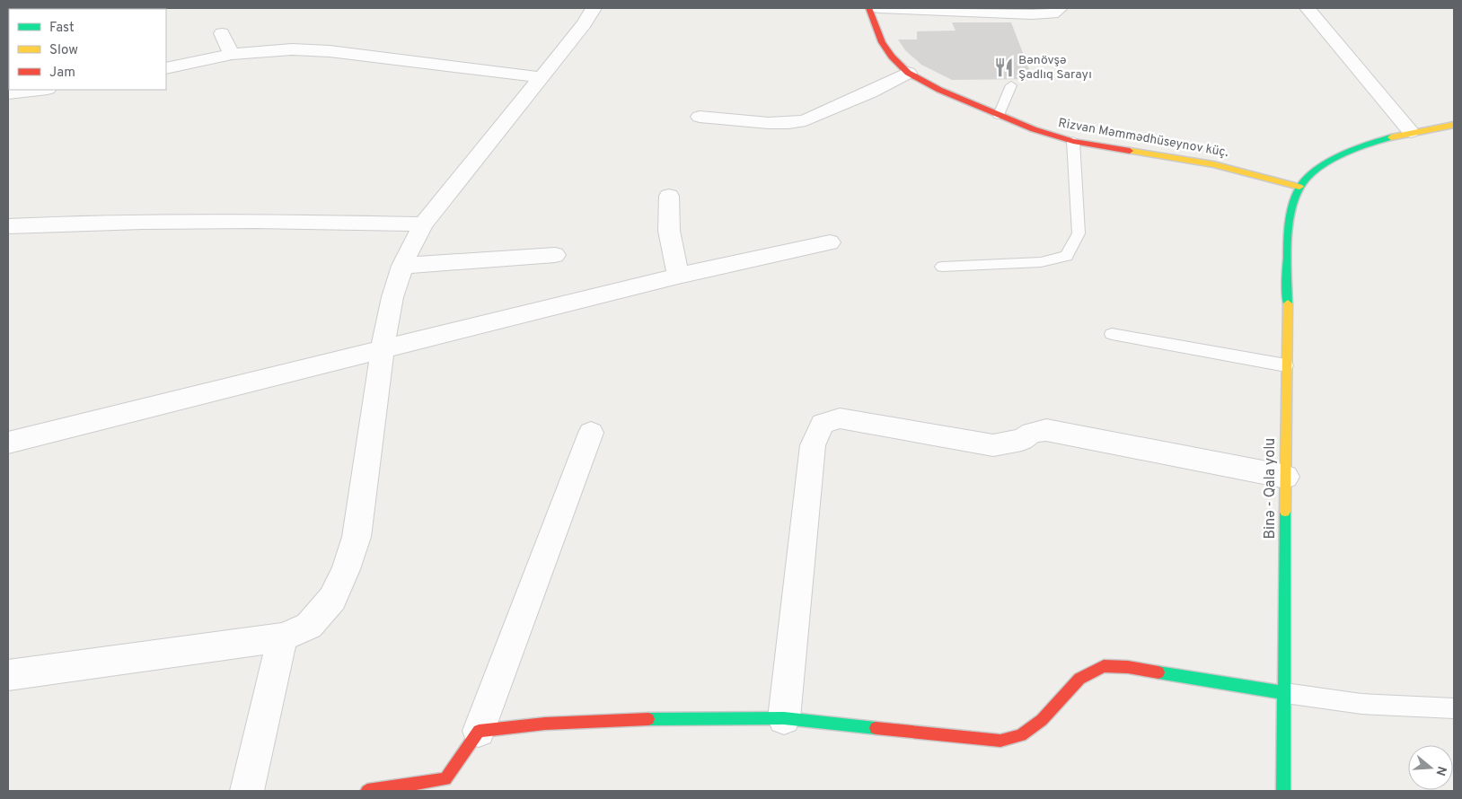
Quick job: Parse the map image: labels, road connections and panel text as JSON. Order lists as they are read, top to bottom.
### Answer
{
  "streets": {
    "street": ["Rizvan Məmmədhüseynov küç.", "Binə - Qala yolu"]
  },
  "crossings": [
    ["Rizvan Məmmədhüseynov küç.", "Binə - Qala yolu"]
  ],
  "places": {
    "restaurant": ["Bənövşə Şadlıq Sarayı"]
  },
  "legend": ["Fast", "Slow", "Jam"],
  "north": "right"
}
